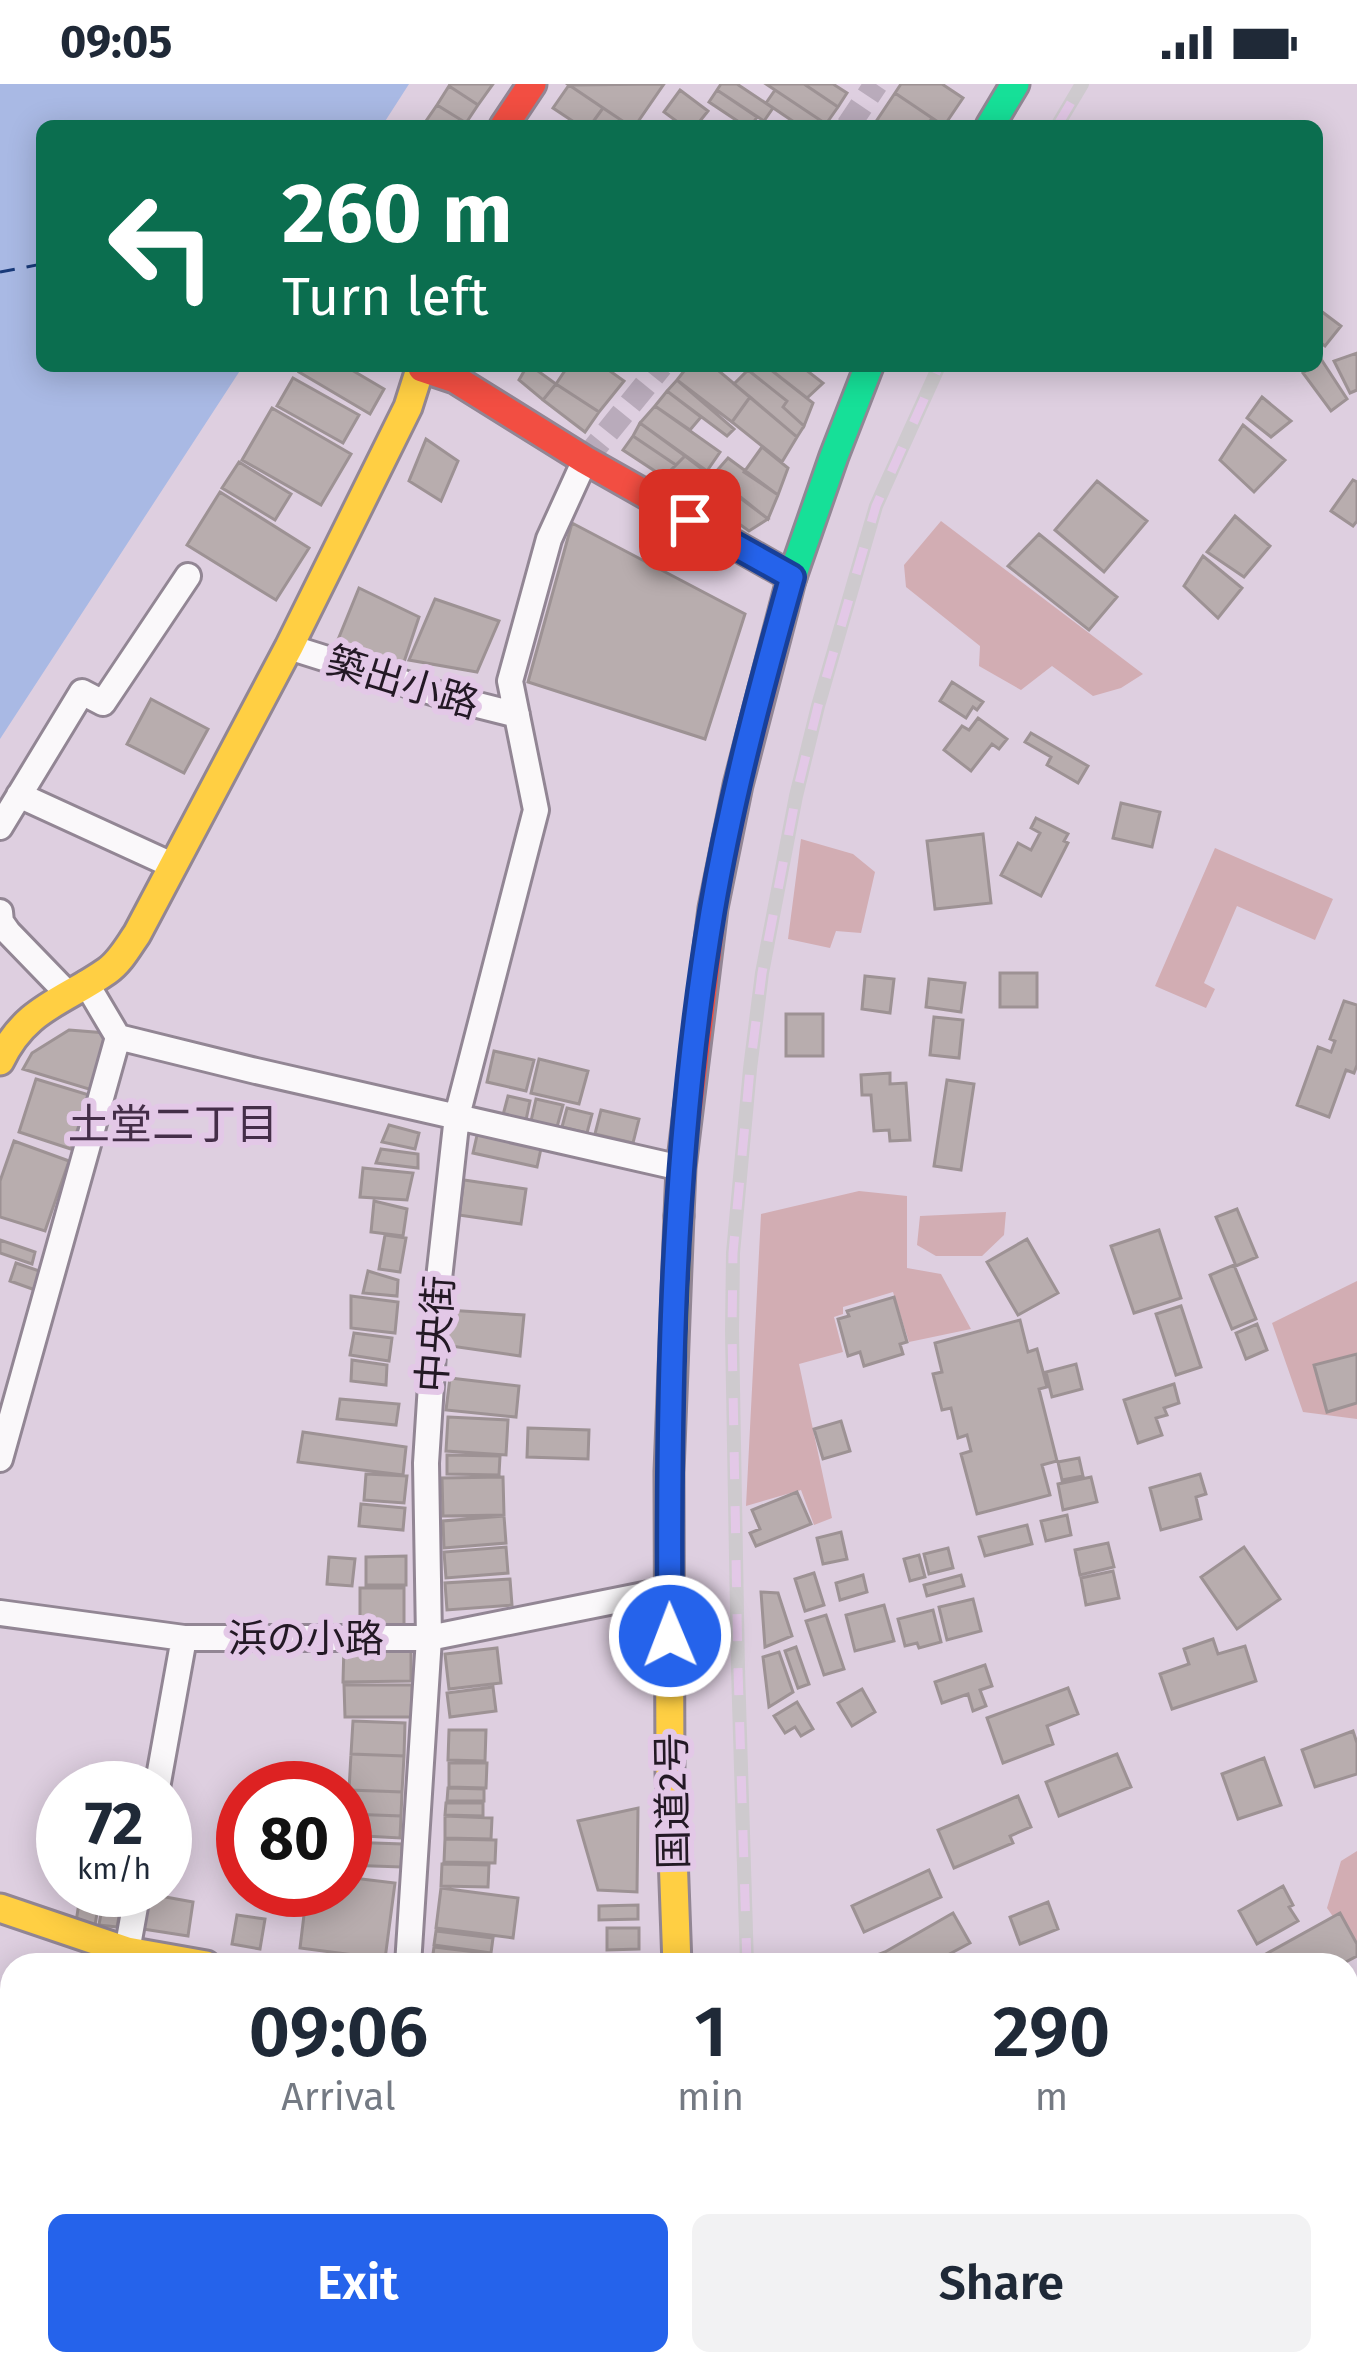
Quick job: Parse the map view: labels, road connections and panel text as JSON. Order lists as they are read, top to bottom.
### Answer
{
  "streets": {
    "main road": ["国道2号"],
    "street": ["築出小路", "中央街", "浜の小路"]
  },
  "crossings": [
    ["築出小路", "中央街"],
    ["中央街", "浜の小路"],
    ["浜の小路", "国道2号"]
  ],
  "districts": ["土堂二丁目"],
  "page": {
    "status": "09:05",
    "turn": ["260 m", "Turn left"],
    "speed": "72 km/h",
    "limit": "80",
    "eta": [
      "09:06",
      "Arrival",
      "1",
      "min",
      "290",
      "m"
    ],
    "buttons": ["Exit", "Share"]
  }
}
